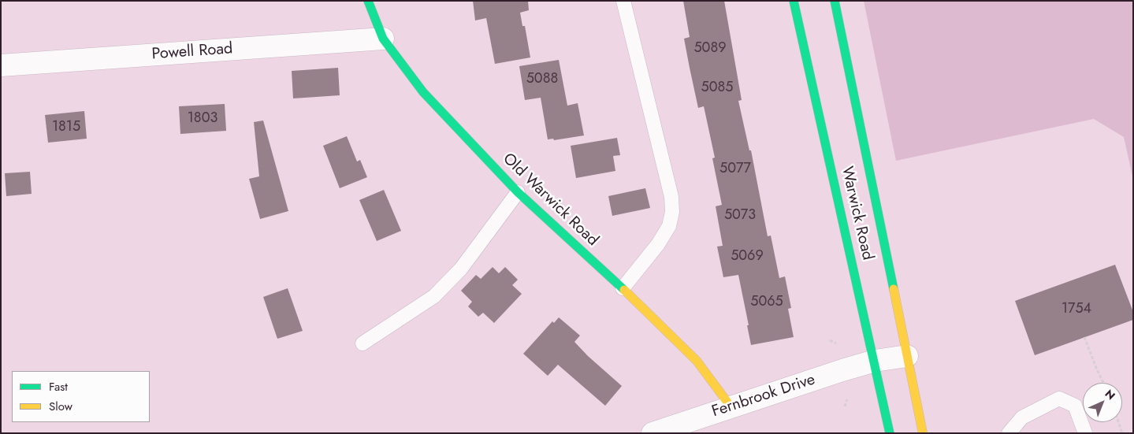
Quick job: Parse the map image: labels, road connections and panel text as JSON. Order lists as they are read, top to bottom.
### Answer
{
  "streets": {
    "main road": ["Old Warwick Road", "Warwick Road"],
    "street": ["Powell Road", "Fernbrook Drive"]
  },
  "crossings": [
    ["Powell Road", "Old Warwick Road"],
    ["Old Warwick Road", "Fernbrook Drive"],
    ["Warwick Road", "Fernbrook Drive"]
  ],
  "house_numbers": [
    "5089",
    "5088",
    "5085",
    "1803",
    "1815",
    "5077",
    "5073",
    "5069",
    "5065",
    "1754"
  ],
  "legend": ["Fast", "Slow"],
  "north": "top right"
}
